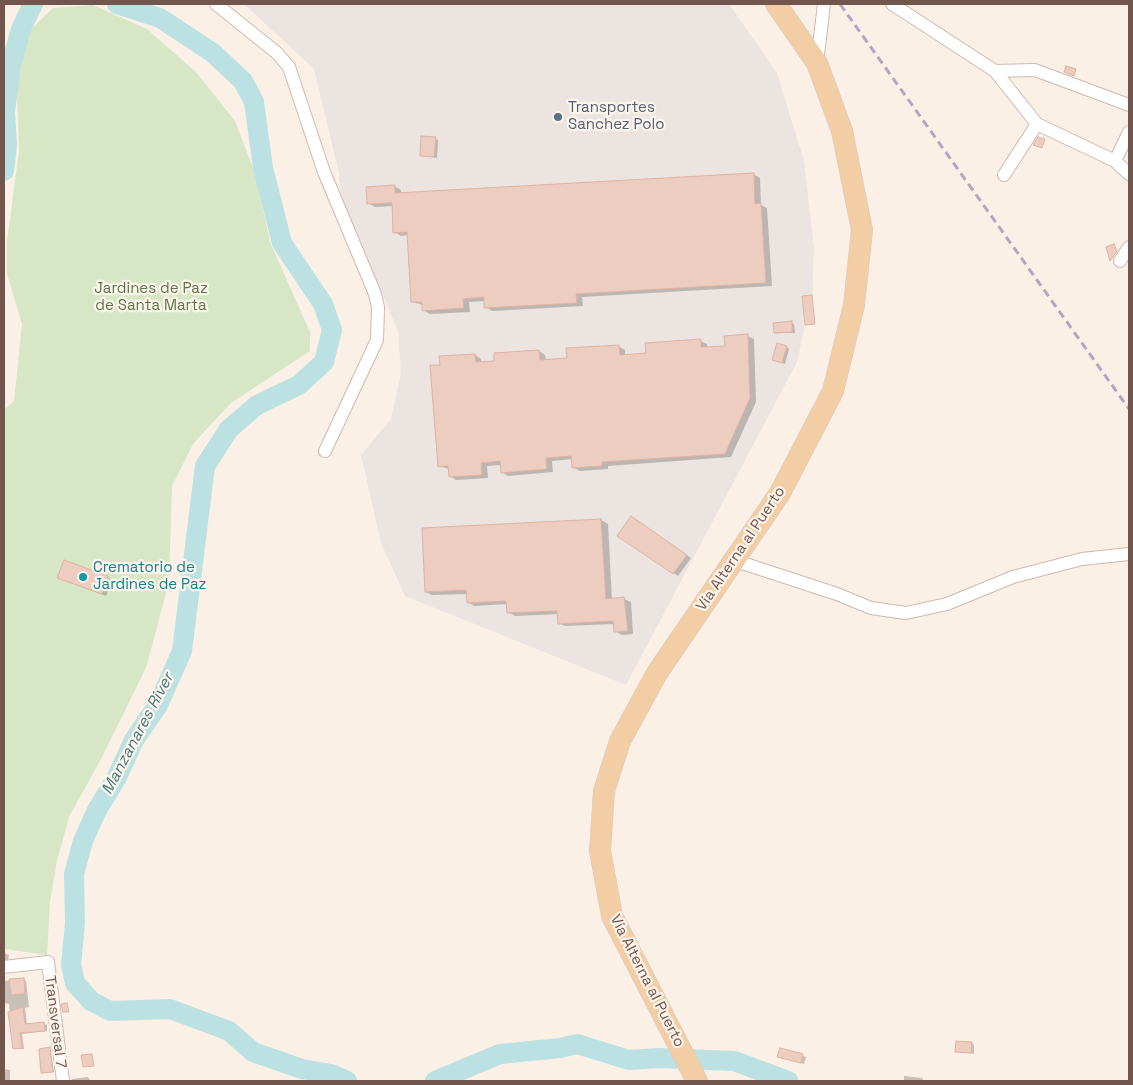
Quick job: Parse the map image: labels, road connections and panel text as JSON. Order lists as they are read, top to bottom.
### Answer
{
  "streets": {
    "main road": ["Vía Alterna al Puerto"],
    "street": ["Transversal 7"]
  },
  "water": ["Manzanares River"],
  "parks": ["Jardines de Paz de Santa Marta"],
  "places": ["Transportes Sanchez Polo", "Crematorio de Jardines de Paz"]
}
